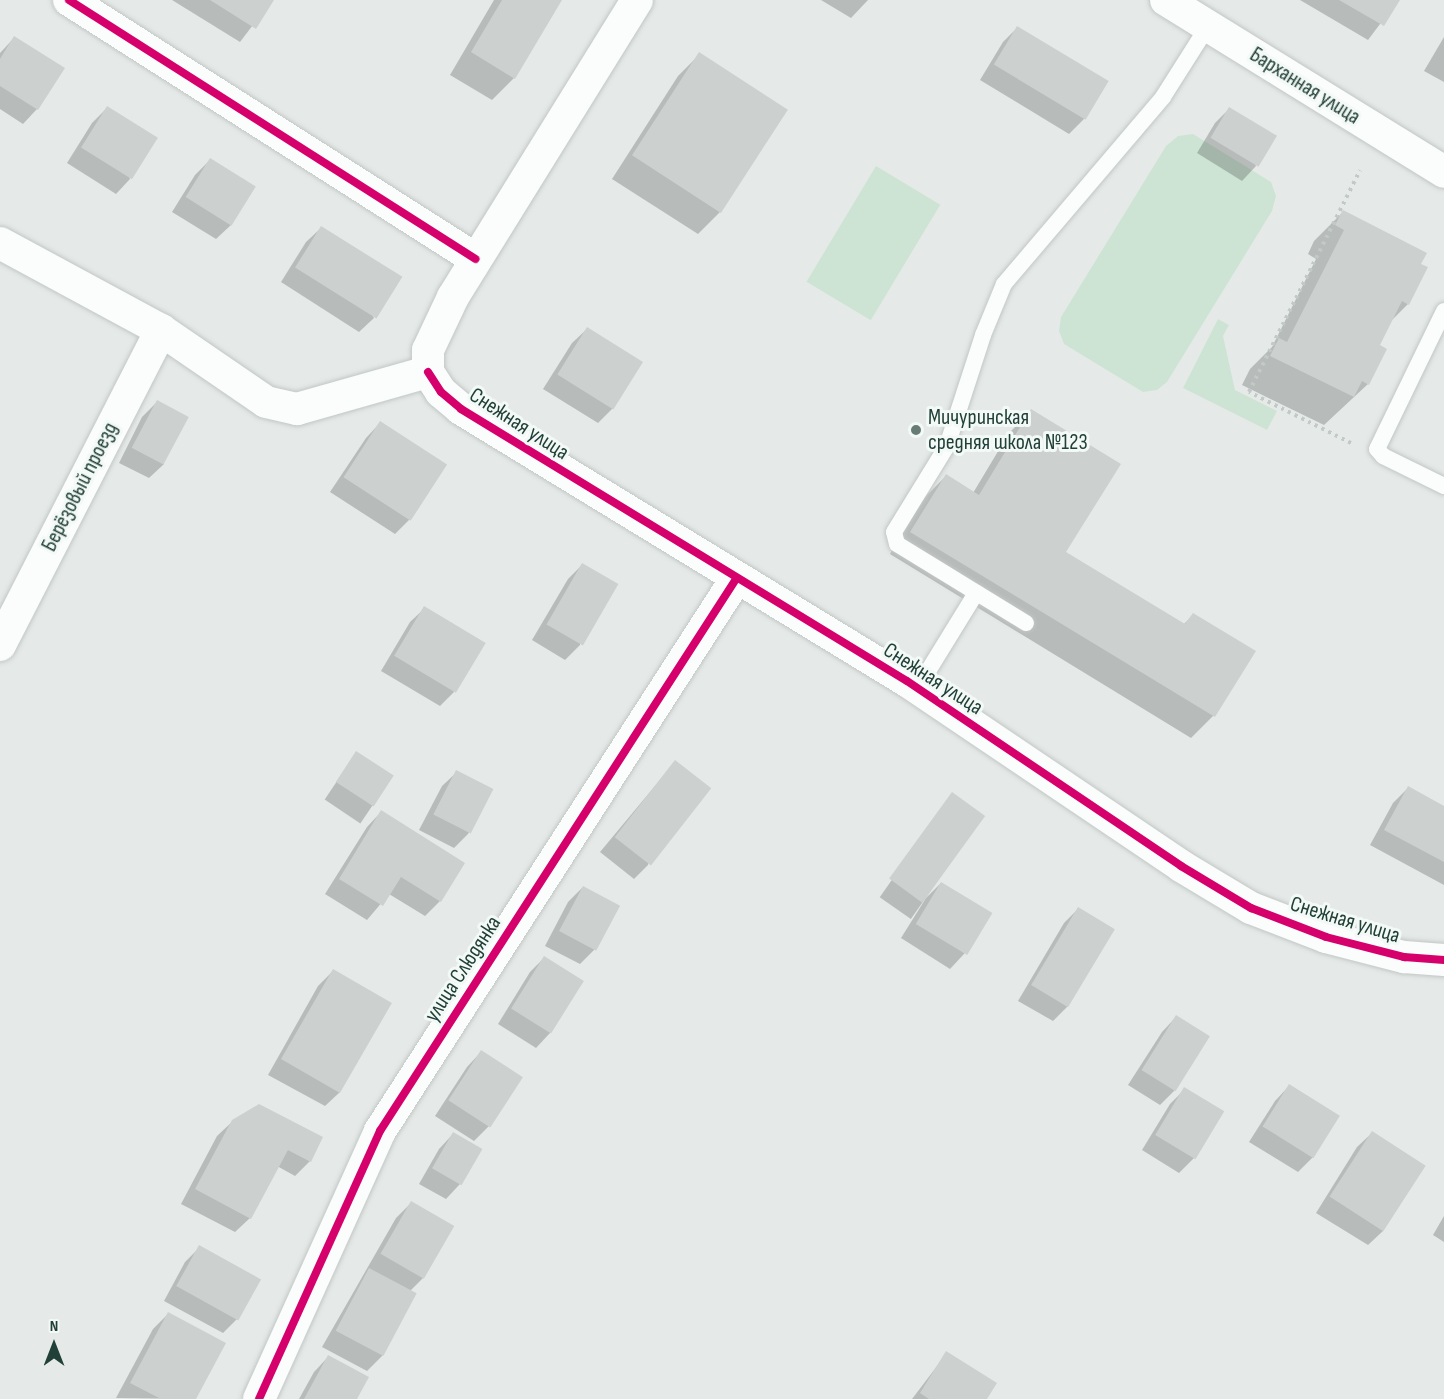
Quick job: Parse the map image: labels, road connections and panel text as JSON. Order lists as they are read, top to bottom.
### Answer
{
  "streets": {
    "street": [
      "Барханная улица",
      "Снежная улица",
      "Берёзовый проезд",
      "улица Слюдянка"
    ]
  },
  "crossings": [
    ["Снежная улица", "улица Слюдянка"]
  ],
  "places": ["Мичуринская средняя школа №123"],
  "north": "top"
}
